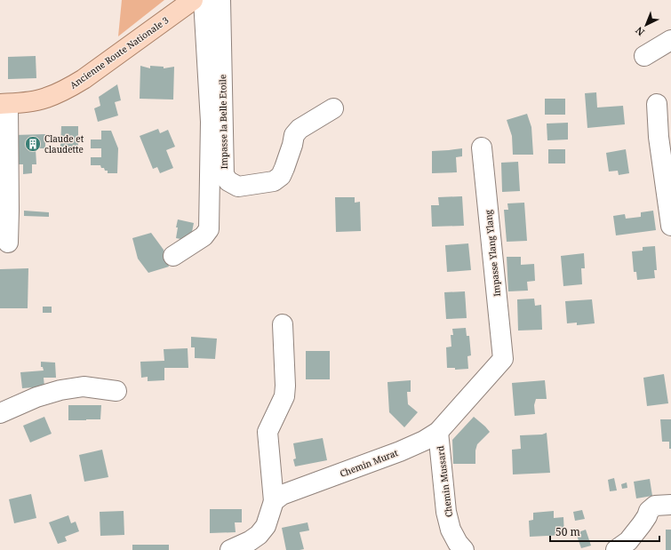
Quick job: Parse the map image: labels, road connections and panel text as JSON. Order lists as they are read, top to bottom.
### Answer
{
  "streets": {
    "main road": ["Ancienne Route Nationale 3"],
    "street": [
      "Impasse la Belle Etoile",
      "Impasse Ylang Ylang",
      "Chemin Murat",
      "Chemin Mussard"
    ]
  },
  "crossings": [
    ["Impasse Ylang Ylang", "Chemin Murat"],
    ["Chemin Murat", "Chemin Mussard"]
  ],
  "places": {
    "building": ["Claude et claudette"]
  },
  "scale_bar": "50 m",
  "north": "bottom left"
}
